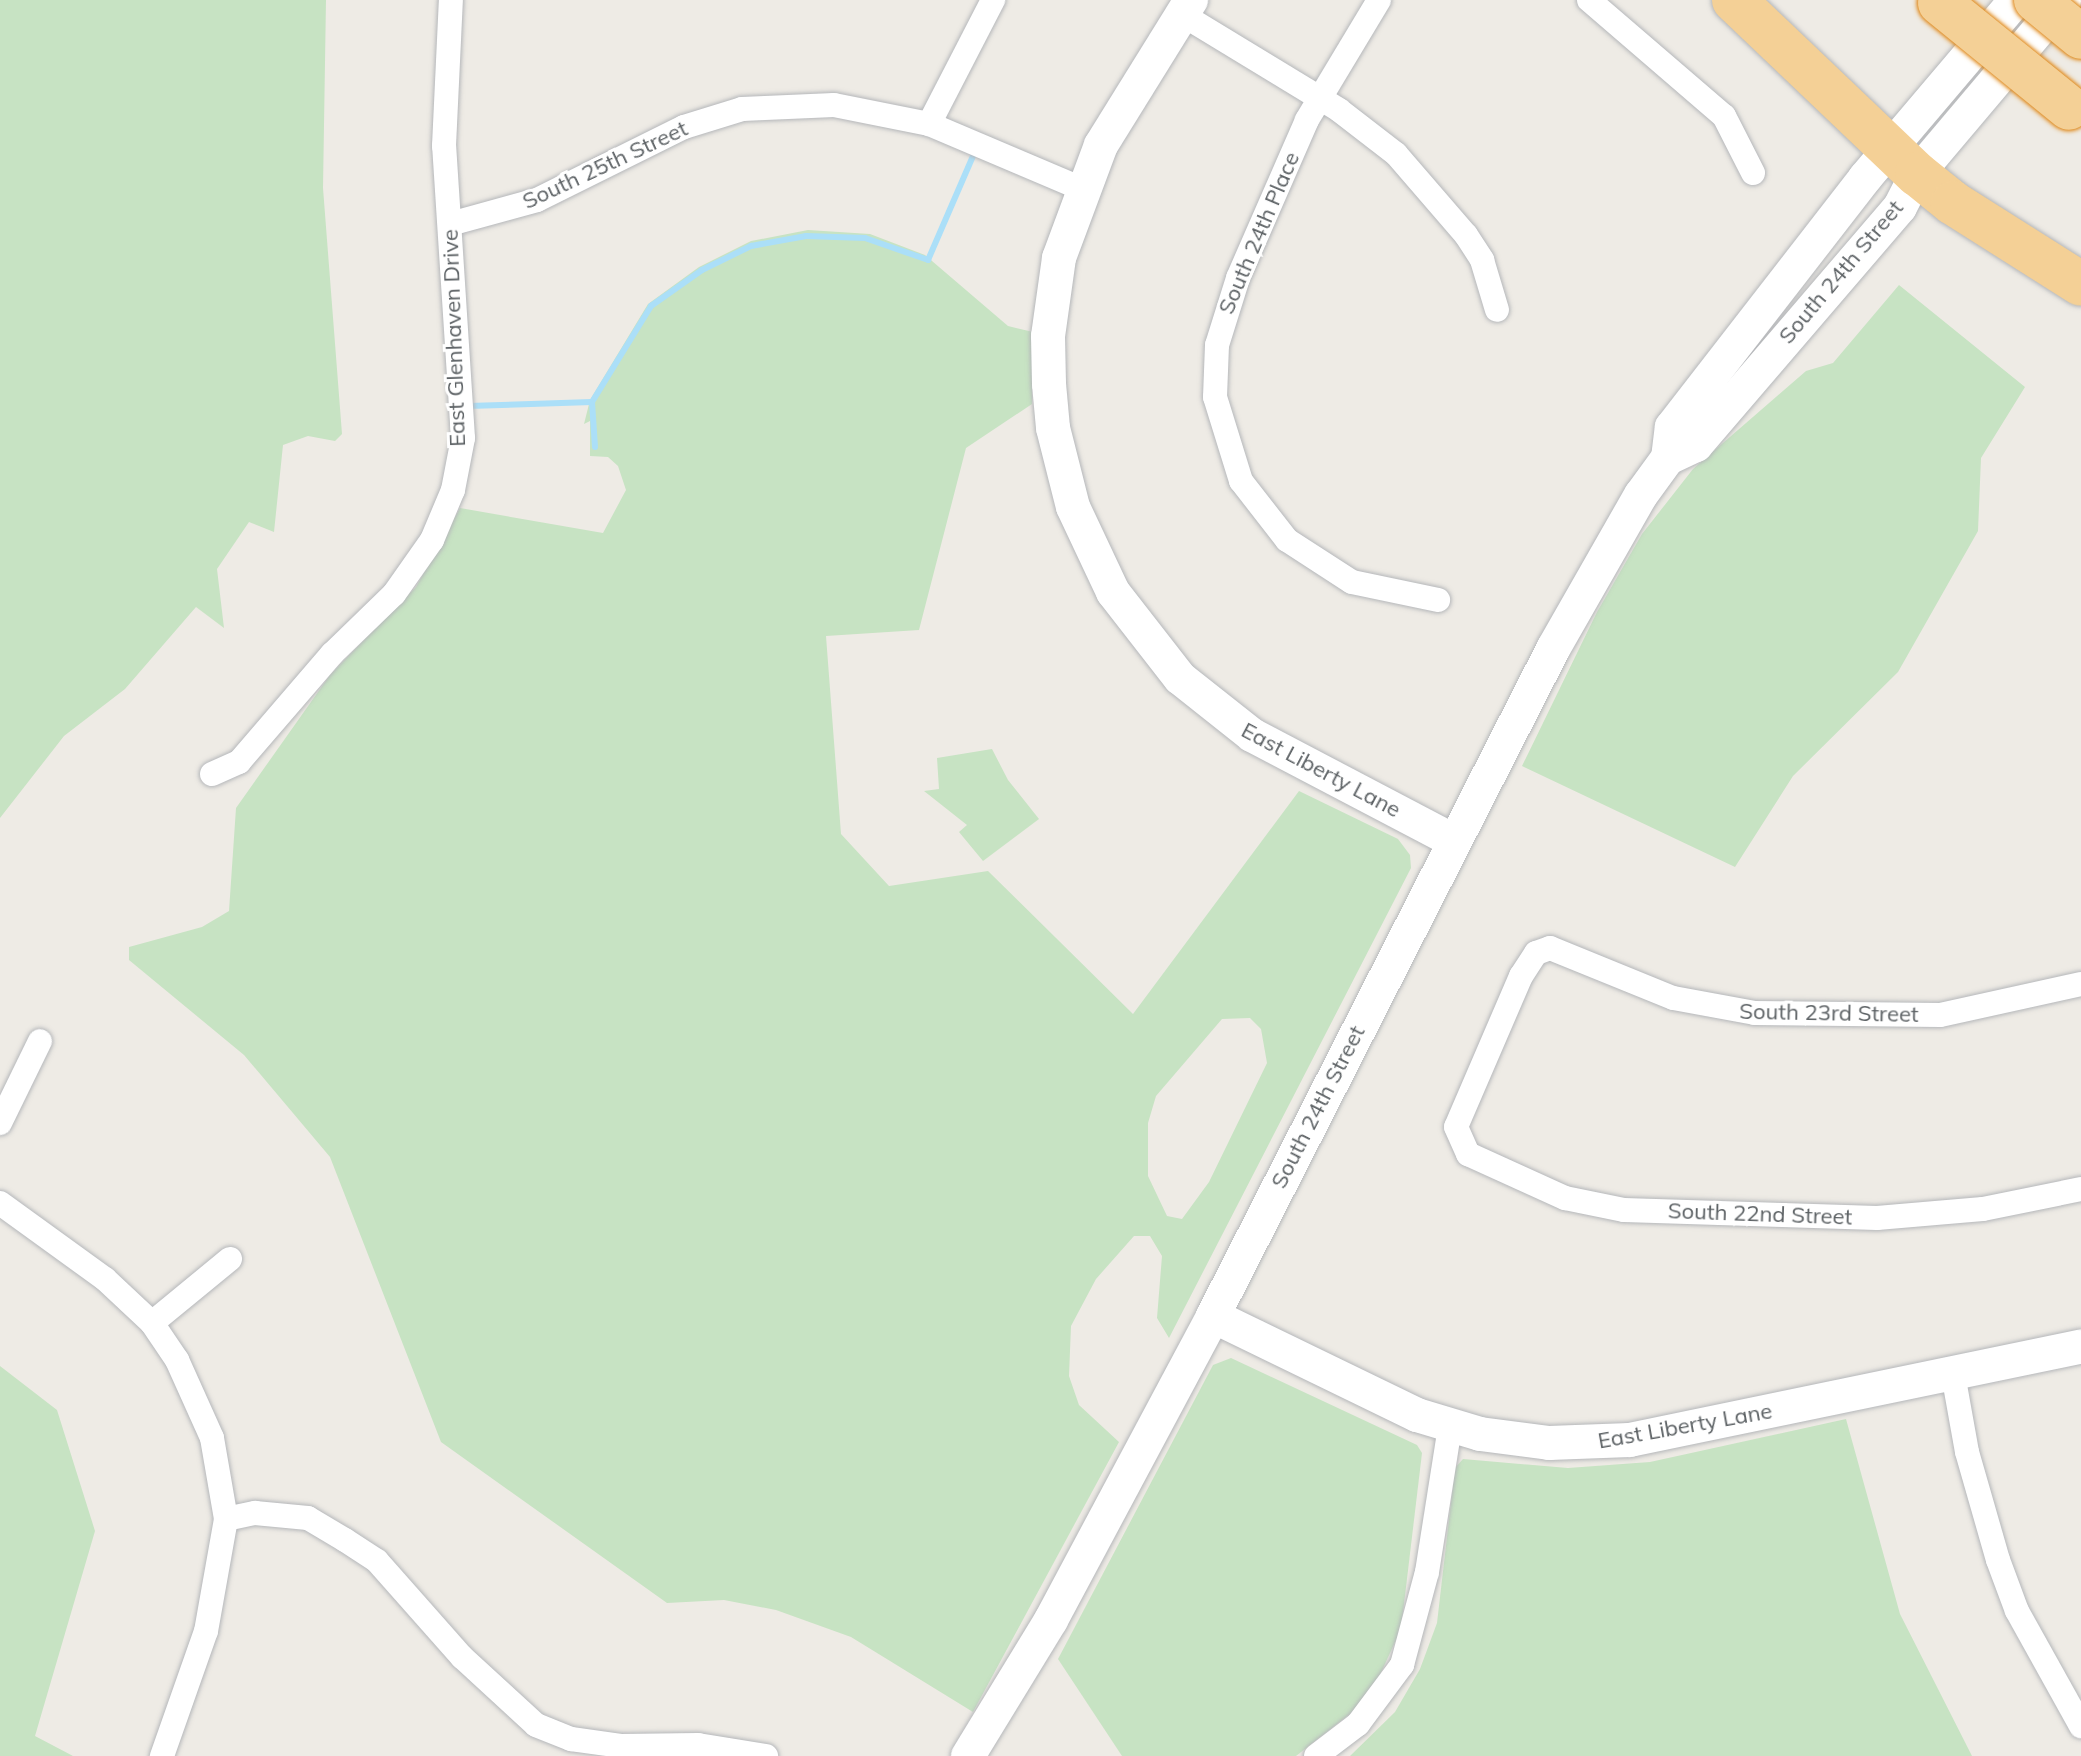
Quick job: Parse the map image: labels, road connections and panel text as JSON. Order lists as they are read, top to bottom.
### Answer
{
  "streets": {
    "street": [
      "South 25th Street",
      "South 24th Place",
      "South 24th Street",
      "East Glenhaven Drive",
      "East Liberty Lane",
      "South 23rd Street",
      "South 22nd Street"
    ]
  },
  "crossings": [
    ["South 25th Street", "East Glenhaven Drive"],
    ["South 25th Street", "East Liberty Lane"],
    ["South 24th Street", "East Liberty Lane"],
    ["South 23rd Street", "South 22nd Street"]
  ]
}
